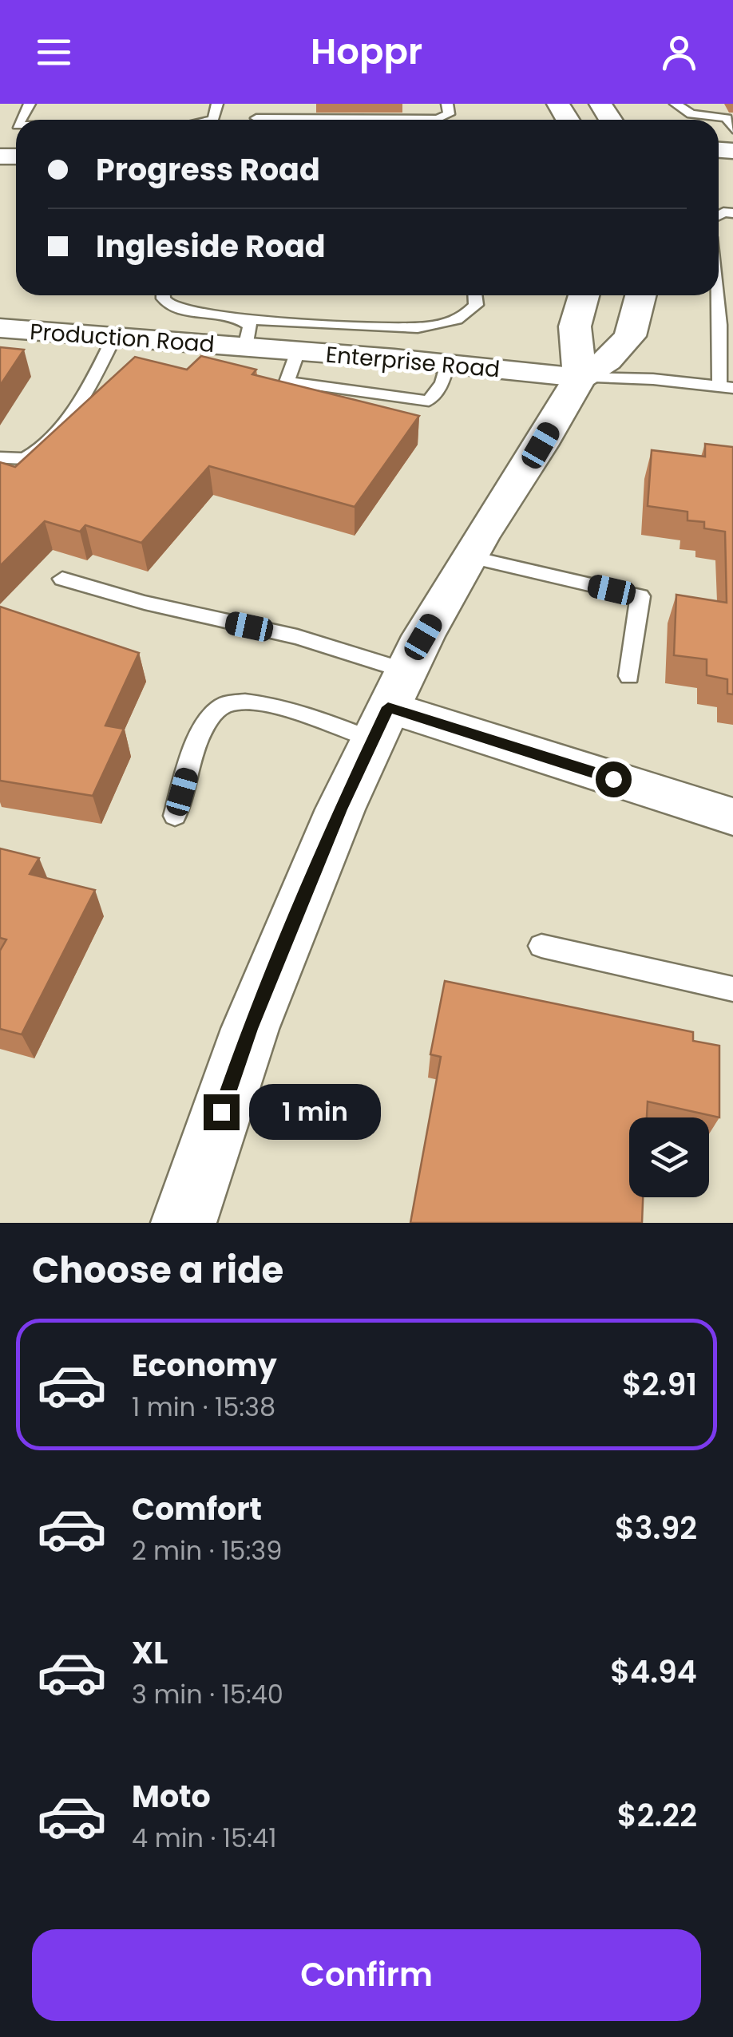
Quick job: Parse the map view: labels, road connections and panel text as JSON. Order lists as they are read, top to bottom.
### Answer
{
  "streets": {
    "street": ["Production Road", "Enterprise Road"]
  },
  "crossings": [
    ["Production Road", "Enterprise Road"]
  ],
  "page": {
    "header": "Hoppr",
    "banner": ["Progress Road", "Ingleside Road"],
    "bubble": "1 min",
    "heading": "Choose a ride",
    "list": [
      {
        "name": "Economy",
        "note": "1 min · 15:38",
        "value": "$2.91"
      },
      {
        "name": "Comfort",
        "note": "2 min · 15:39",
        "value": "$3.92"
      },
      {
        "name": "XL",
        "note": "3 min · 15:40",
        "value": "$4.94"
      },
      {
        "name": "Moto",
        "note": "4 min · 15:41",
        "value": "$2.22"
      }
    ],
    "buttons": "Confirm"
  }
}
